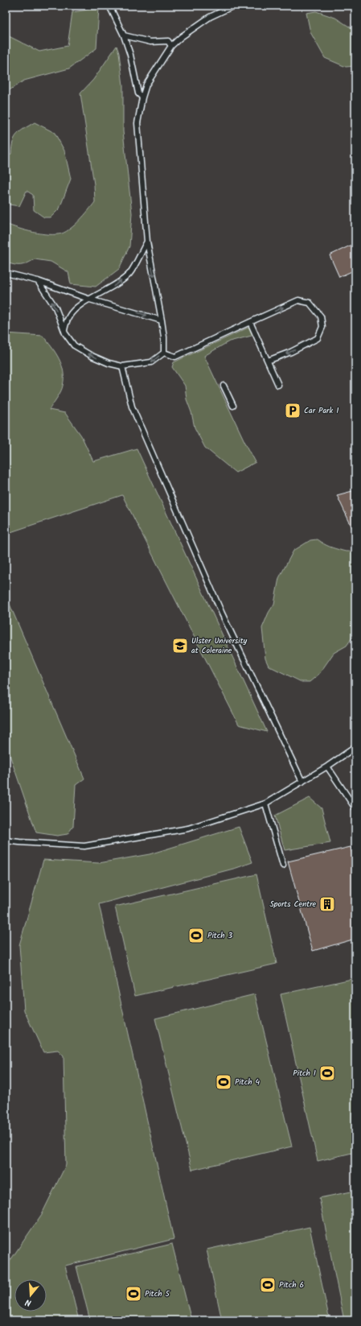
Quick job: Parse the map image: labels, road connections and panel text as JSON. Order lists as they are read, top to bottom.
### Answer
{
  "places": {
    "parking": ["Car Park 1"],
    "school or university": ["Ulster University at Coleraine"],
    "building": ["Sports Centre"],
    "sports": [
      "Pitch 3",
      "Pitch 1",
      "Pitch 4",
      "Pitch 6",
      "Pitch 5"
    ]
  },
  "north": "bottom"
}
